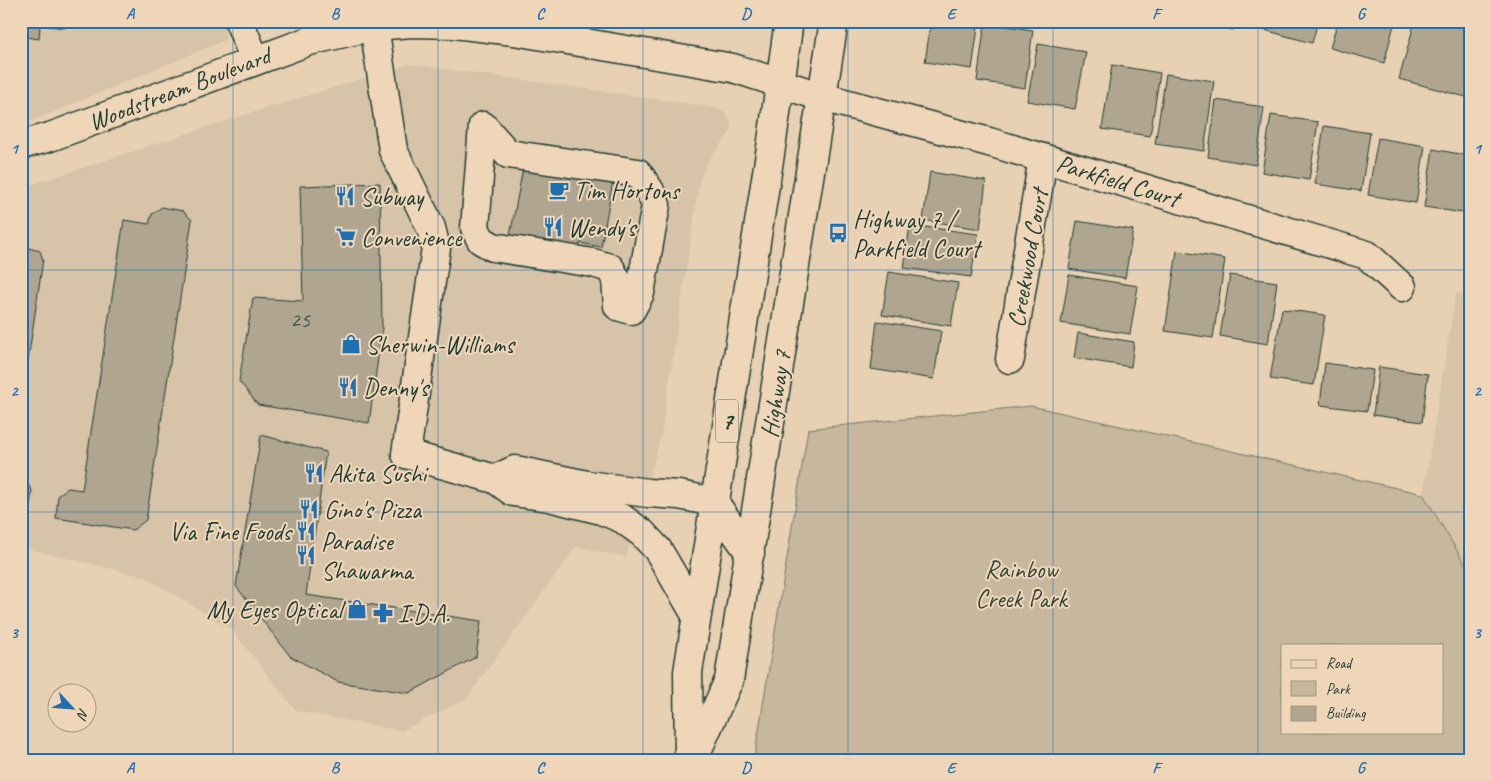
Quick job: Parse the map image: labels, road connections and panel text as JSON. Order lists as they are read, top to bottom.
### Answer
{
  "streets": {
    "street": [
      "Woodstream Boulevard",
      "Parkfield Court",
      "Creekwood Court",
      "Highway 7",
      "7"
    ]
  },
  "crossings": [
    ["Woodstream Boulevard", "Parkfield Court"],
    ["Woodstream Boulevard", "Highway 7"],
    ["Parkfield Court", "Creekwood Court"],
    ["Parkfield Court", "Highway 7"]
  ],
  "parks": ["Rainbow Creek Park"],
  "places": {
    "cafe": ["Tim Hortons"],
    "restaurant": [
      "Subway",
      "Wendy's",
      "Denny's",
      "Akita Sushi",
      "Gino's Pizza",
      "Via Fine Foods",
      "Paradise Shawarma"
    ],
    "bus stop": ["Highway 7 / Parkfield Court"],
    "supermarket": ["Convenience"],
    "shop": ["Sherwin-Williams", "My Eyes Optical"],
    "pharmacy": ["I.D.A."]
  },
  "house_numbers": ["25"],
  "legend": ["Road", "Park", "Building"],
  "north": "bottom right",
  "grid": {
    "columns": [
      "A",
      "B",
      "C",
      "D",
      "E",
      "F",
      "G"
    ],
    "rows": ["1", "2", "3"]
  }
}
